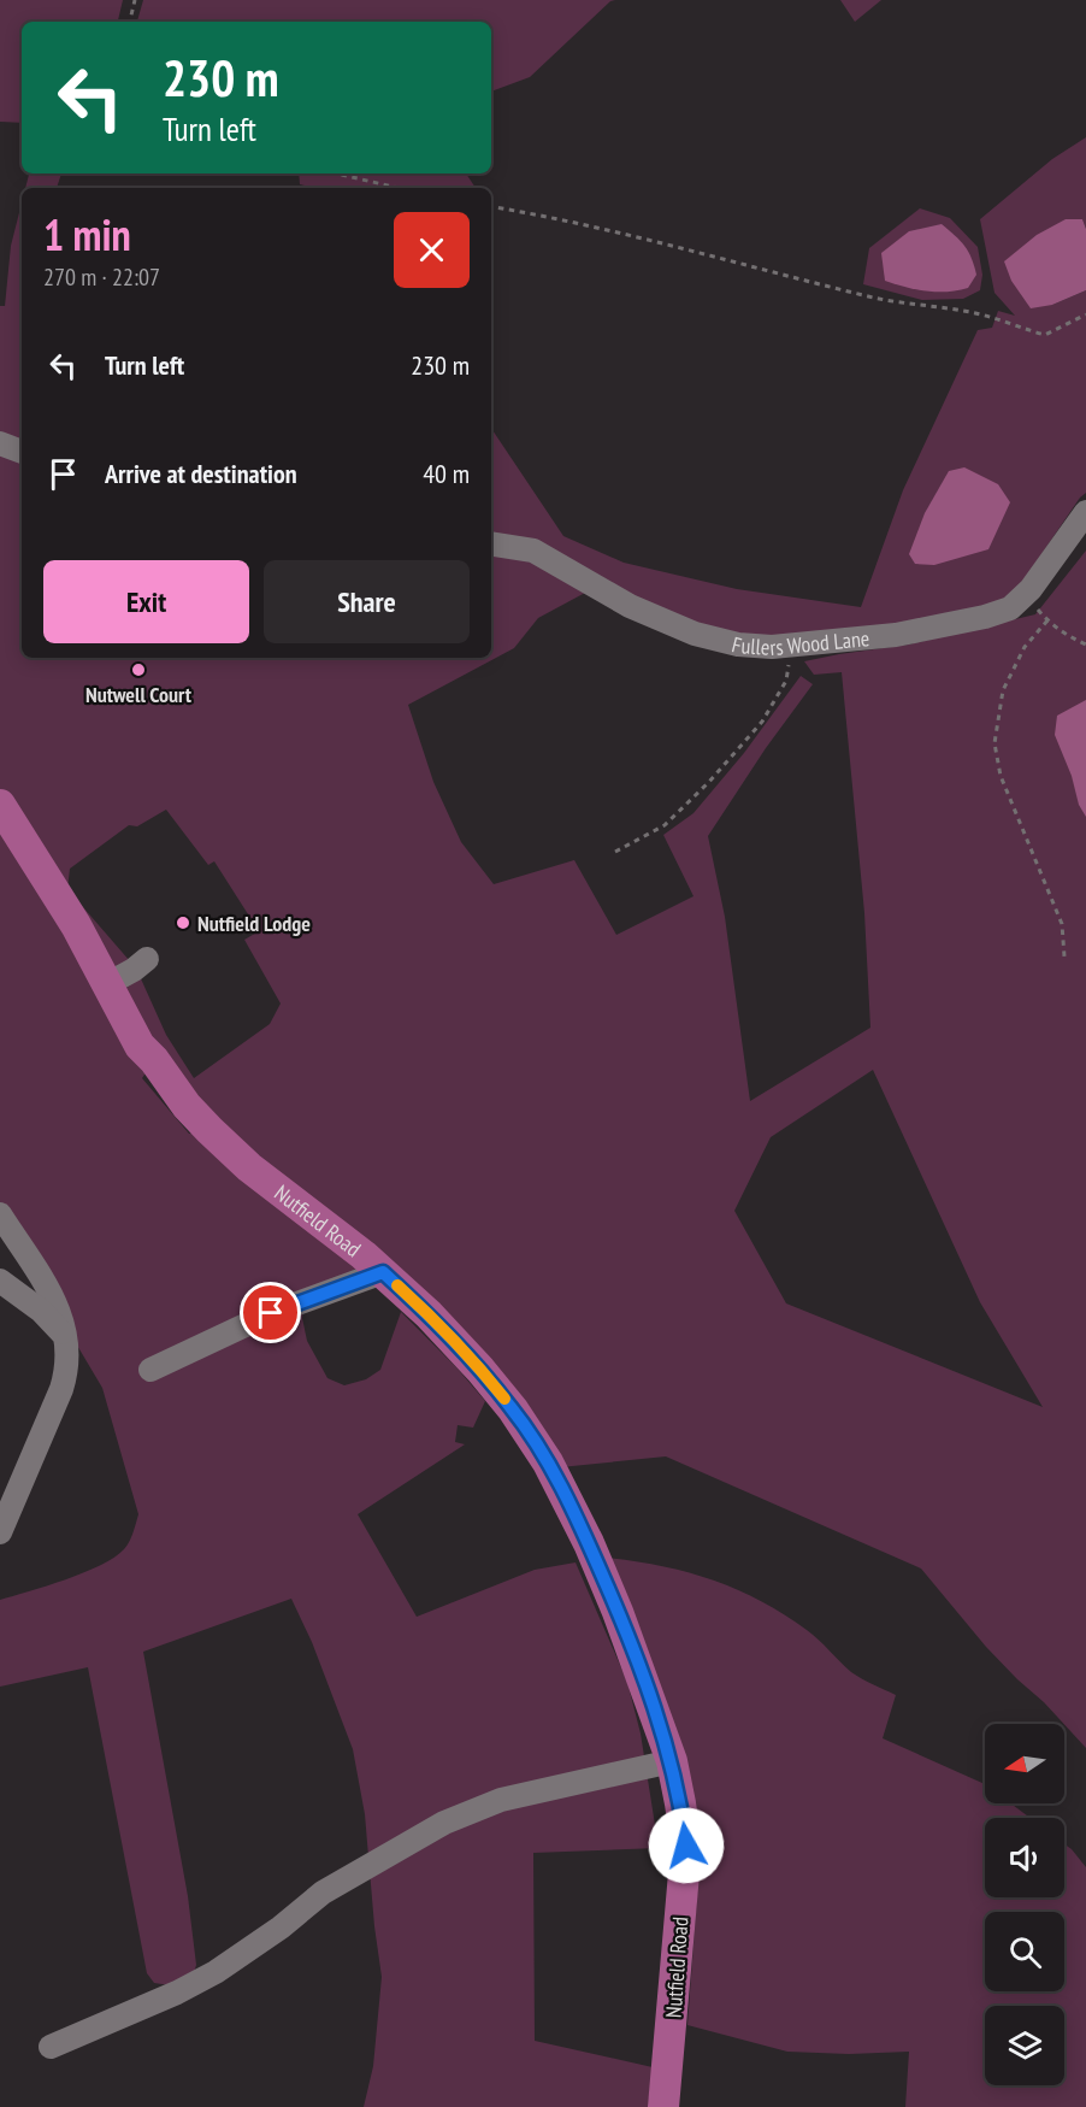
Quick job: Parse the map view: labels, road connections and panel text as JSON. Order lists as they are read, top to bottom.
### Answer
{
  "streets": {
    "main road": ["Nutfield Road"],
    "street": ["Fullers Wood Lane"]
  },
  "places": ["Nutwell Court", "Nutfield Lodge"],
  "north": "left",
  "page": {
    "turn": ["230 m", "Turn left"],
    "heading": ["1 min", "270 m · 22:07"],
    "list": [
      {
        "name": "Turn left",
        "value": "230 m"
      },
      {
        "name": "Arrive at destination",
        "value": "40 m"
      }
    ],
    "buttons": ["Exit", "Share"]
  }
}
